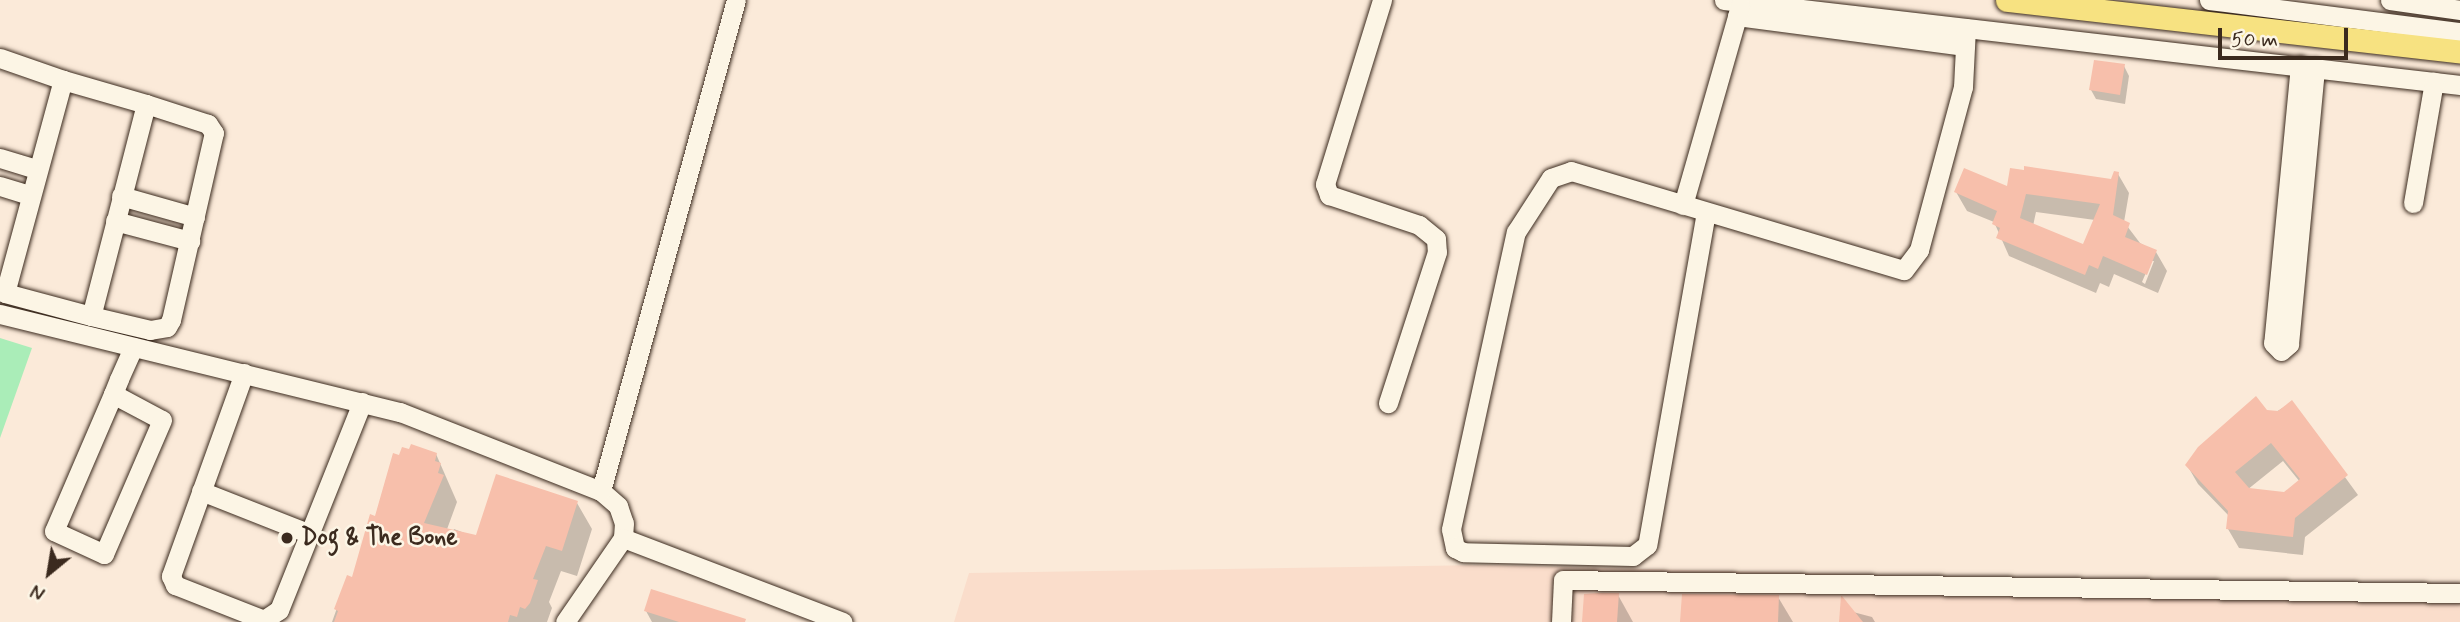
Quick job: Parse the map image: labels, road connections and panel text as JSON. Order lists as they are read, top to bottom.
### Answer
{
  "places": ["Dog & The Bone"],
  "scale_bar": "50 m",
  "north": "bottom left"
}
